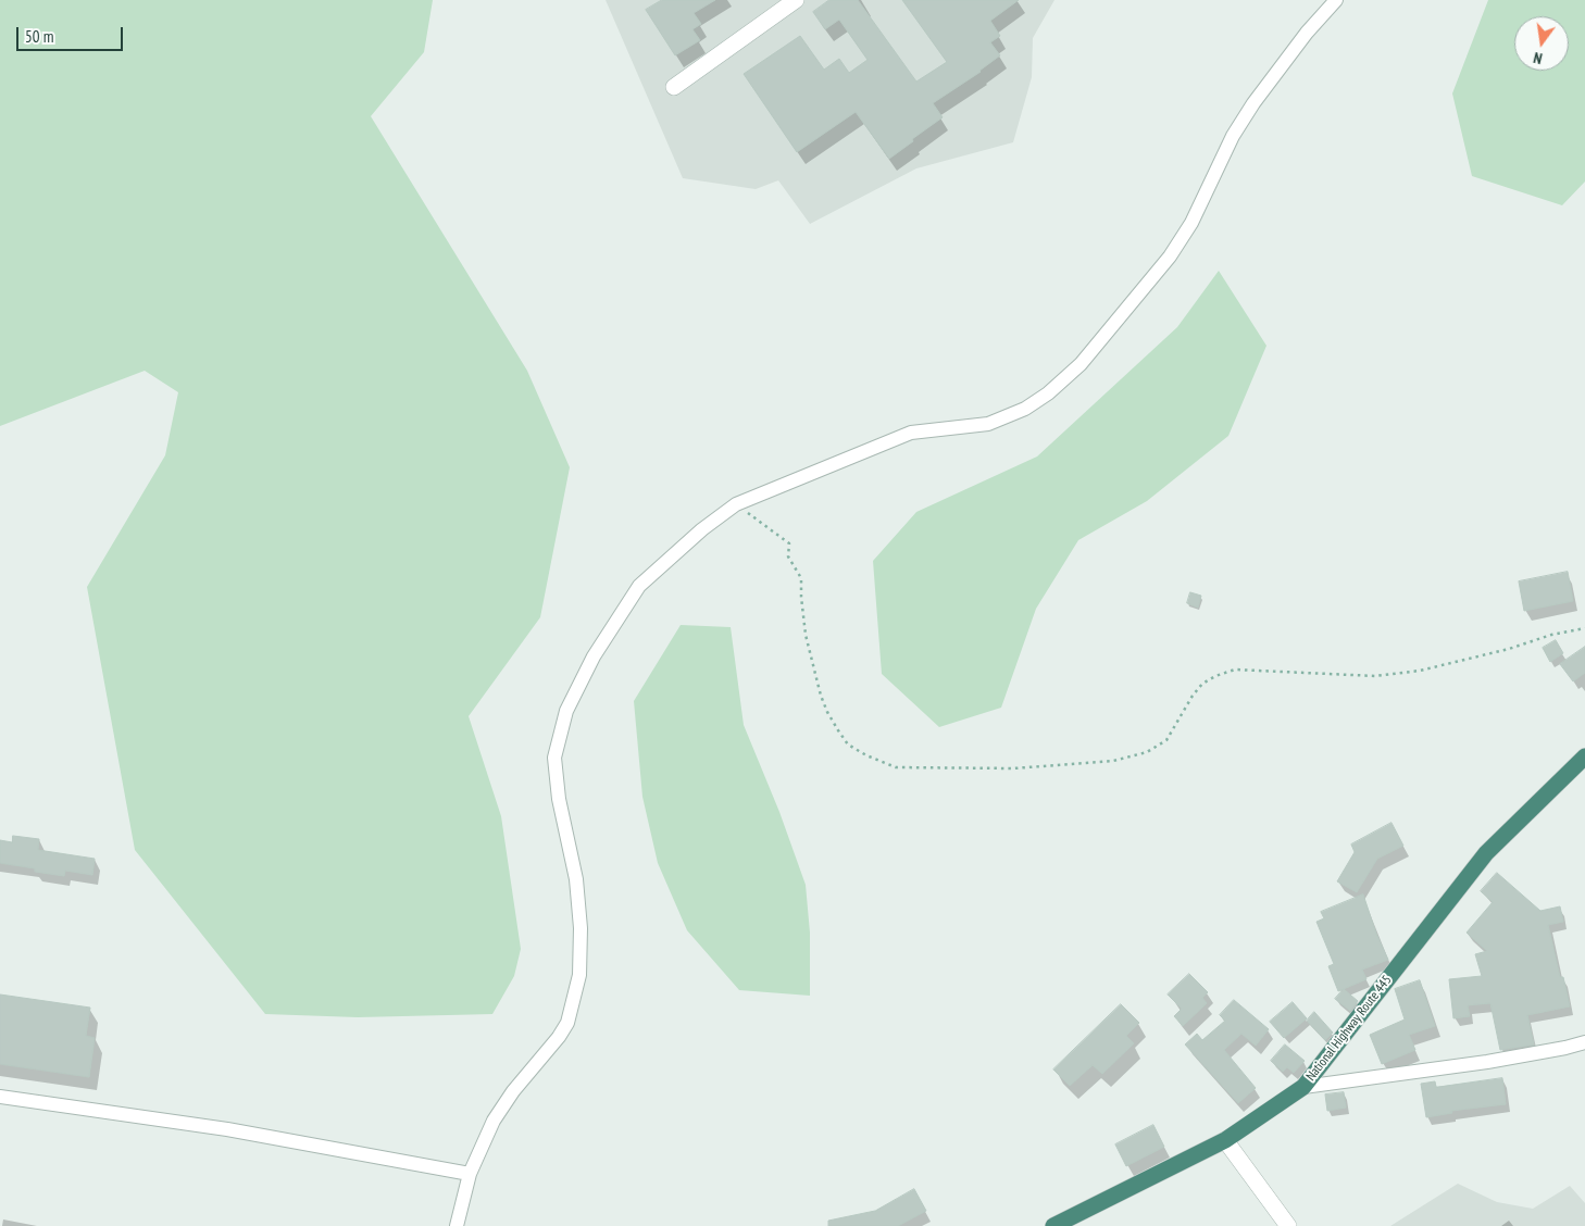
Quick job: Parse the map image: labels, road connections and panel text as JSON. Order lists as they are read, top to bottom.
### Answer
{
  "streets": {
    "highway": ["National Highway Route 445"]
  },
  "scale_bar": "50 m",
  "north": "bottom"
}
